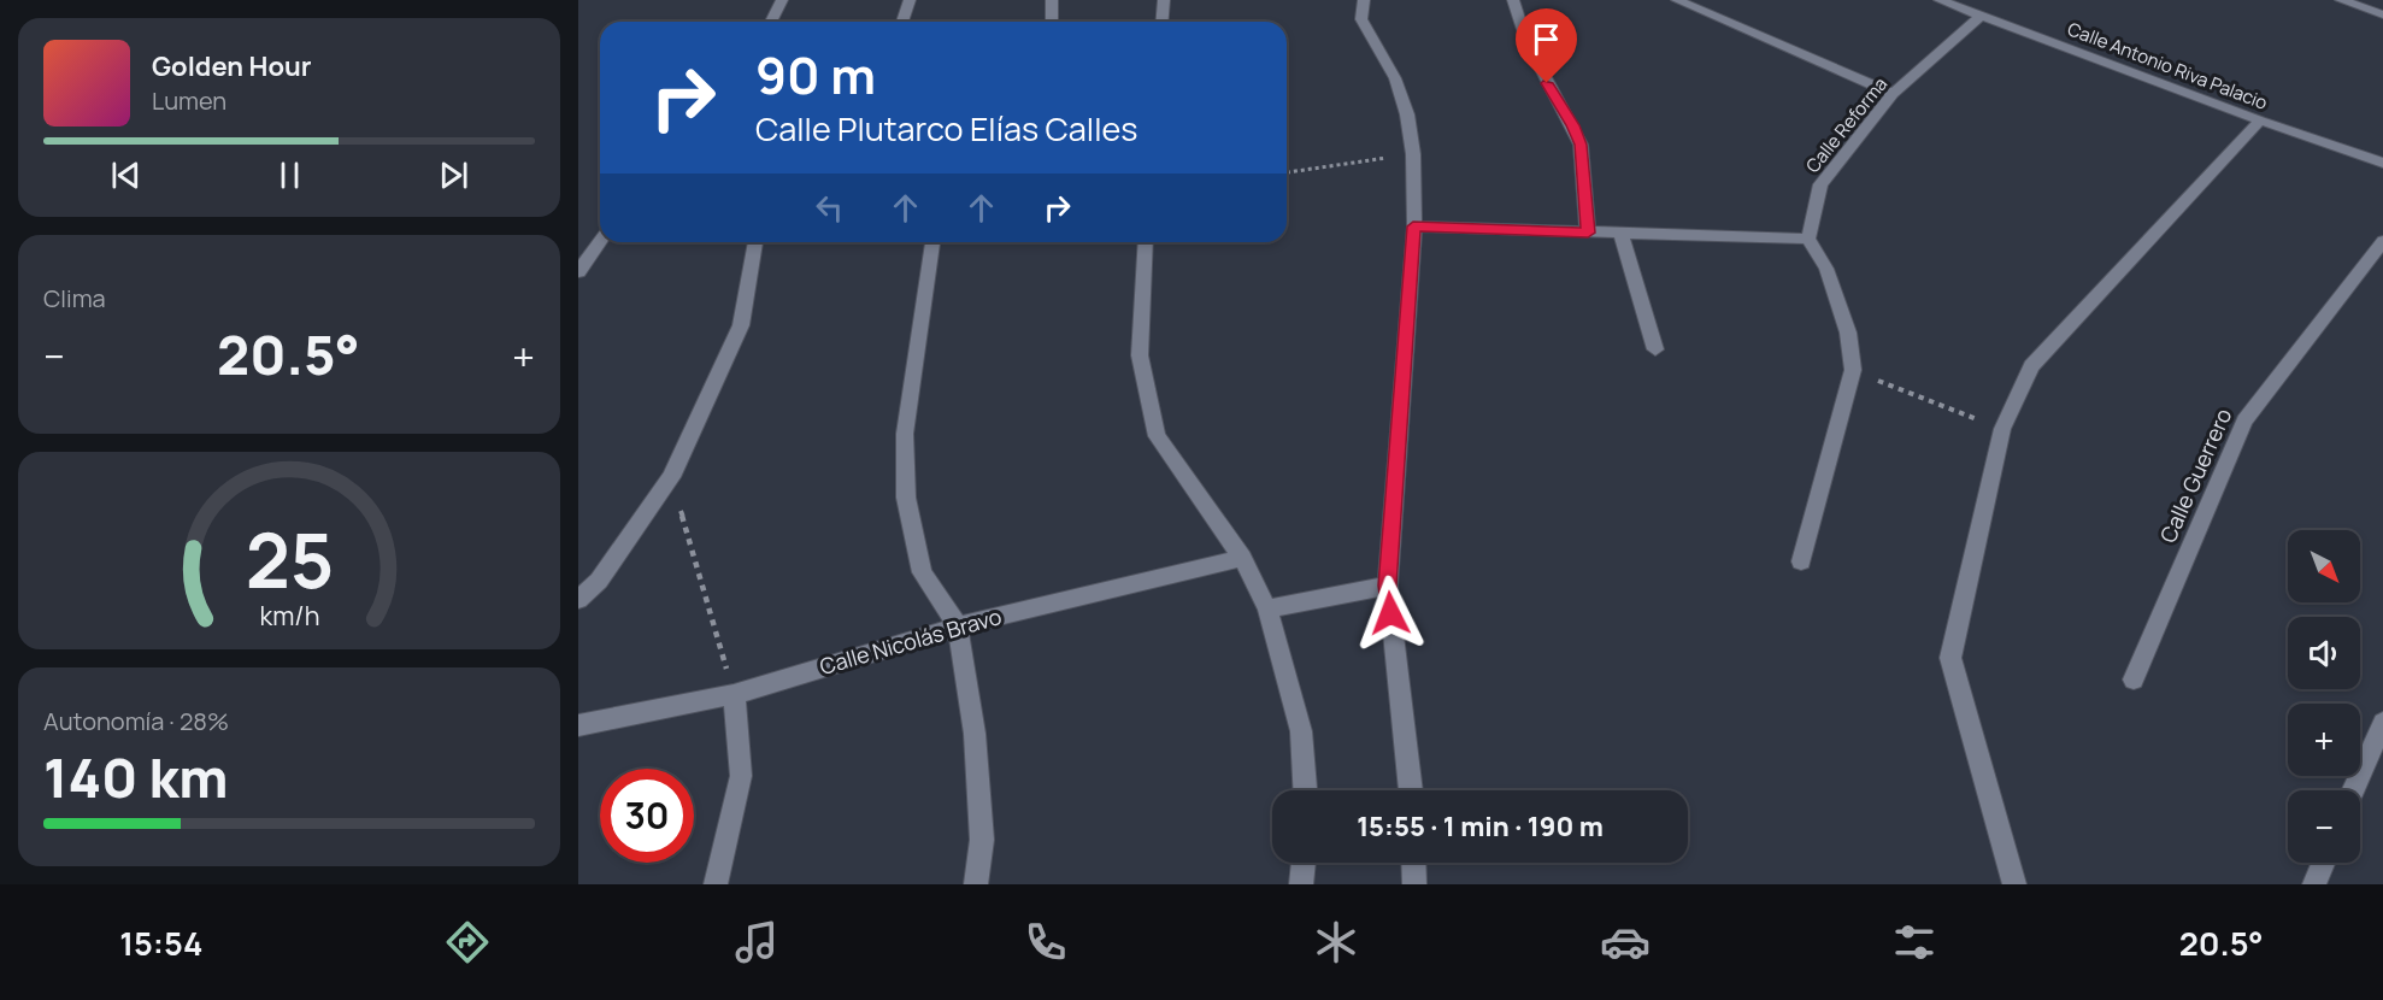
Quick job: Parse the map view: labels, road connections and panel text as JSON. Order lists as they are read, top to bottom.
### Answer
{
  "streets": {
    "street": [
      "Calle Antonio Riva Palacio",
      "Calle Reforma",
      "Calle Guerrero",
      "Calle Nicolás Bravo"
    ]
  },
  "crossings": [
    ["Calle Antonio Riva Palacio", "Calle Reforma"]
  ],
  "north": "bottom right",
  "page": {
    "turn": ["90 m", "Calle Plutarco Elías Calles"],
    "song": ["Golden Hour", "Lumen"],
    "tile": [
      "Clima",
      ["Autonomía · 28%", "140 km"]
    ],
    "heat": ["−", "20.5°", "+"],
    "map_buttons": ["+", "−"],
    "limit": "30",
    "trip": "15:55 · 1 min · 190 m",
    "tabs": ["15:54", "20.5°"],
    "gauge": ["25", "km/h"]
  }
}
